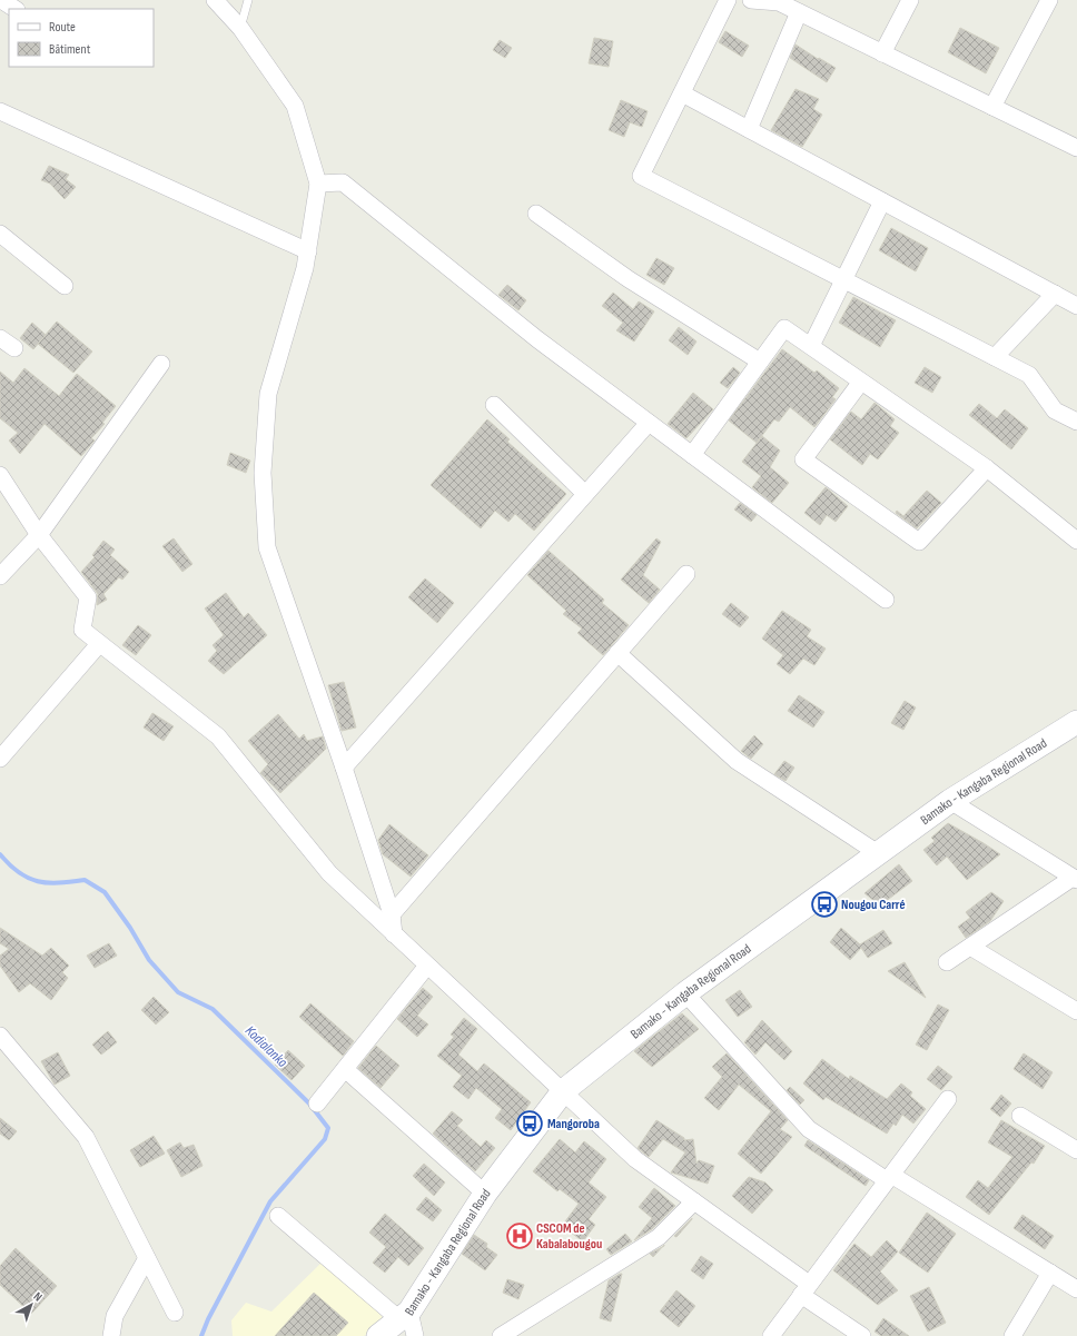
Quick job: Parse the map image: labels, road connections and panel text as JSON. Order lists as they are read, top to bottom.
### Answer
{
  "streets": {
    "street": ["Bamako - Kangaba Regional Road"]
  },
  "water": ["Kodialanko"],
  "places": {
    "bus stop": ["Nougou Carré", "Mangoroba"],
    "hospital": ["CSCOM de Kabalabougou"]
  },
  "legend": ["Route", "Bâtiment"],
  "north": "top right"
}
